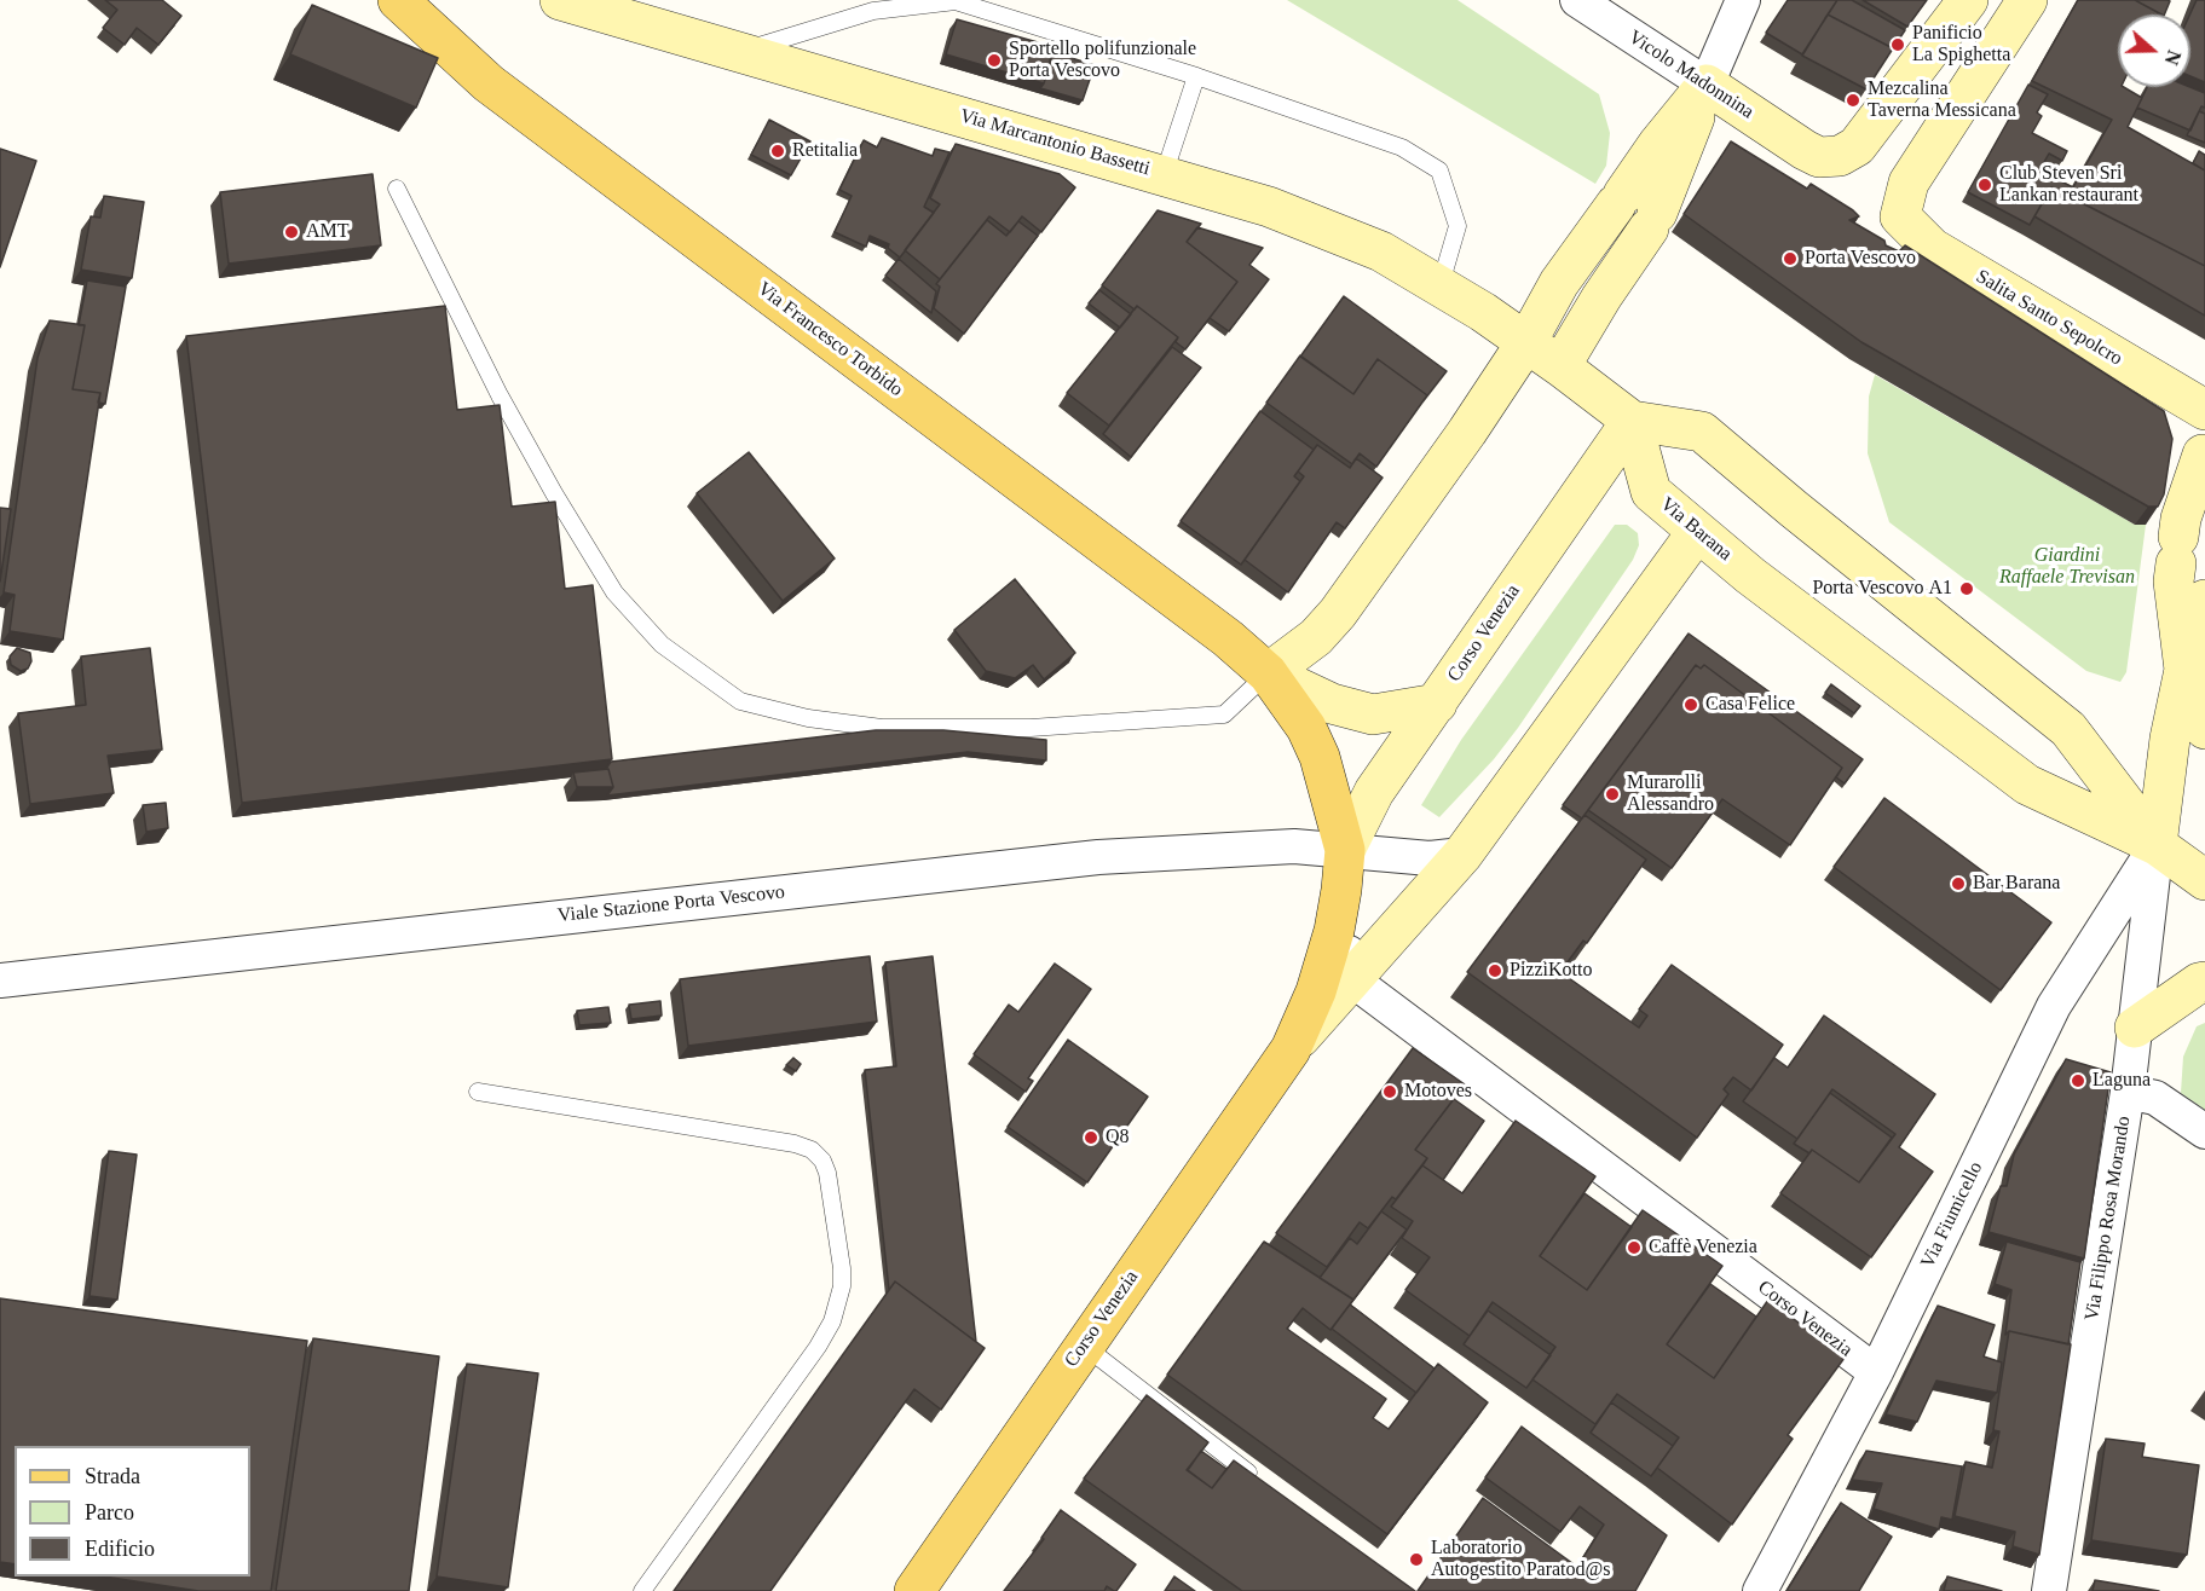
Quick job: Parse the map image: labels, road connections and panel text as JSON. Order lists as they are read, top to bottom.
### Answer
{
  "streets": {
    "main road": [
      "Vicolo Madonnina",
      "Via Marcantonio Bassetti",
      "Salita Santo Sepolcro",
      "Via Francesco Torbido",
      "Via Barana",
      "Corso Venezia"
    ],
    "street": ["Viale Stazione Porta Vescovo", "Via Fiumicello", "Via Filippo Rosa Morando"]
  },
  "crossings": [
    ["Via Marcantonio Bassetti", "Via Barana"],
    ["Via Marcantonio Bassetti", "Corso Venezia"],
    ["Via Francesco Torbido", "Corso Venezia"],
    ["Via Francesco Torbido", "Viale Stazione Porta Vescovo"],
    ["Via Barana", "Corso Venezia"],
    ["Via Barana", "Via Fiumicello"],
    ["Via Barana", "Via Filippo Rosa Morando"],
    ["Corso Venezia", "Viale Stazione Porta Vescovo"],
    ["Corso Venezia", "Via Fiumicello"],
    ["Via Fiumicello", "Via Filippo Rosa Morando"]
  ],
  "parks": ["Giardini Raffaele Trevisan"],
  "places": [
    "Panificio La Spighetta",
    "Sportello polifunzionale Porta Vescovo",
    "Mezcalina Taverna Messicana",
    "Retitalia",
    "Club Steven Sri Lankan restaurant",
    "AMT",
    "Porta Vescovo",
    "Porta Vescovo A1",
    "Casa Felice",
    "Murarolli Alessandro",
    "Bar Barana",
    "PizziKotto",
    "Laguna",
    "Motoves",
    "Q8",
    "Caffè Venezia",
    "Laboratorio Autogestito Paratod@s"
  ],
  "legend": ["Strada", "Parco", "Edificio"],
  "north": "right"
}
